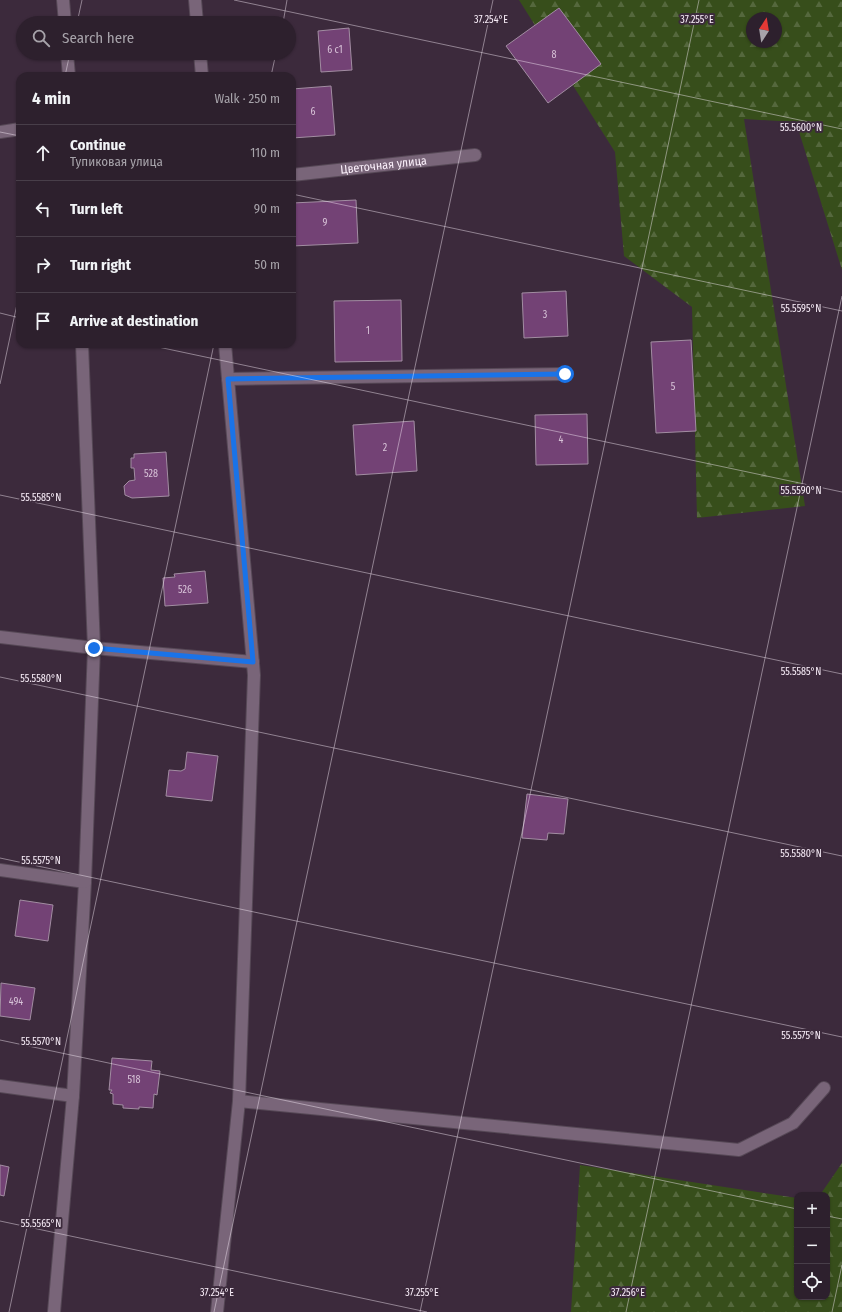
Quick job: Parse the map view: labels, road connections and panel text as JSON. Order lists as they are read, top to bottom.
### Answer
{
  "streets": {
    "lane": ["Цветочная улица"]
  },
  "house_numbers": [
    "6 с1",
    "8",
    "6",
    "9",
    "3",
    "1",
    "5",
    "4",
    "2",
    "528",
    "526",
    "494",
    "518"
  ],
  "north": "top",
  "page": {
    "search": "Search here",
    "heading": ["4 min", "Walk · 250 m"],
    "list": [
      ["Continue", "Тупиковая улица", "110 m"],
      ["Turn left", "90 m"],
      ["Turn right", "50 m"],
      "Arrive at destination"
    ],
    "map_buttons": ["+", "−"]
  },
  "coordinates": [
    "37.254°E",
    "37.255°E",
    "55.5600°N",
    "55.5595°N",
    "55.5590°N",
    "55.5585°N",
    "55.5580°N",
    "55.5575°N",
    "55.5570°N",
    "55.5565°N",
    "37.256°E"
  ]
}
